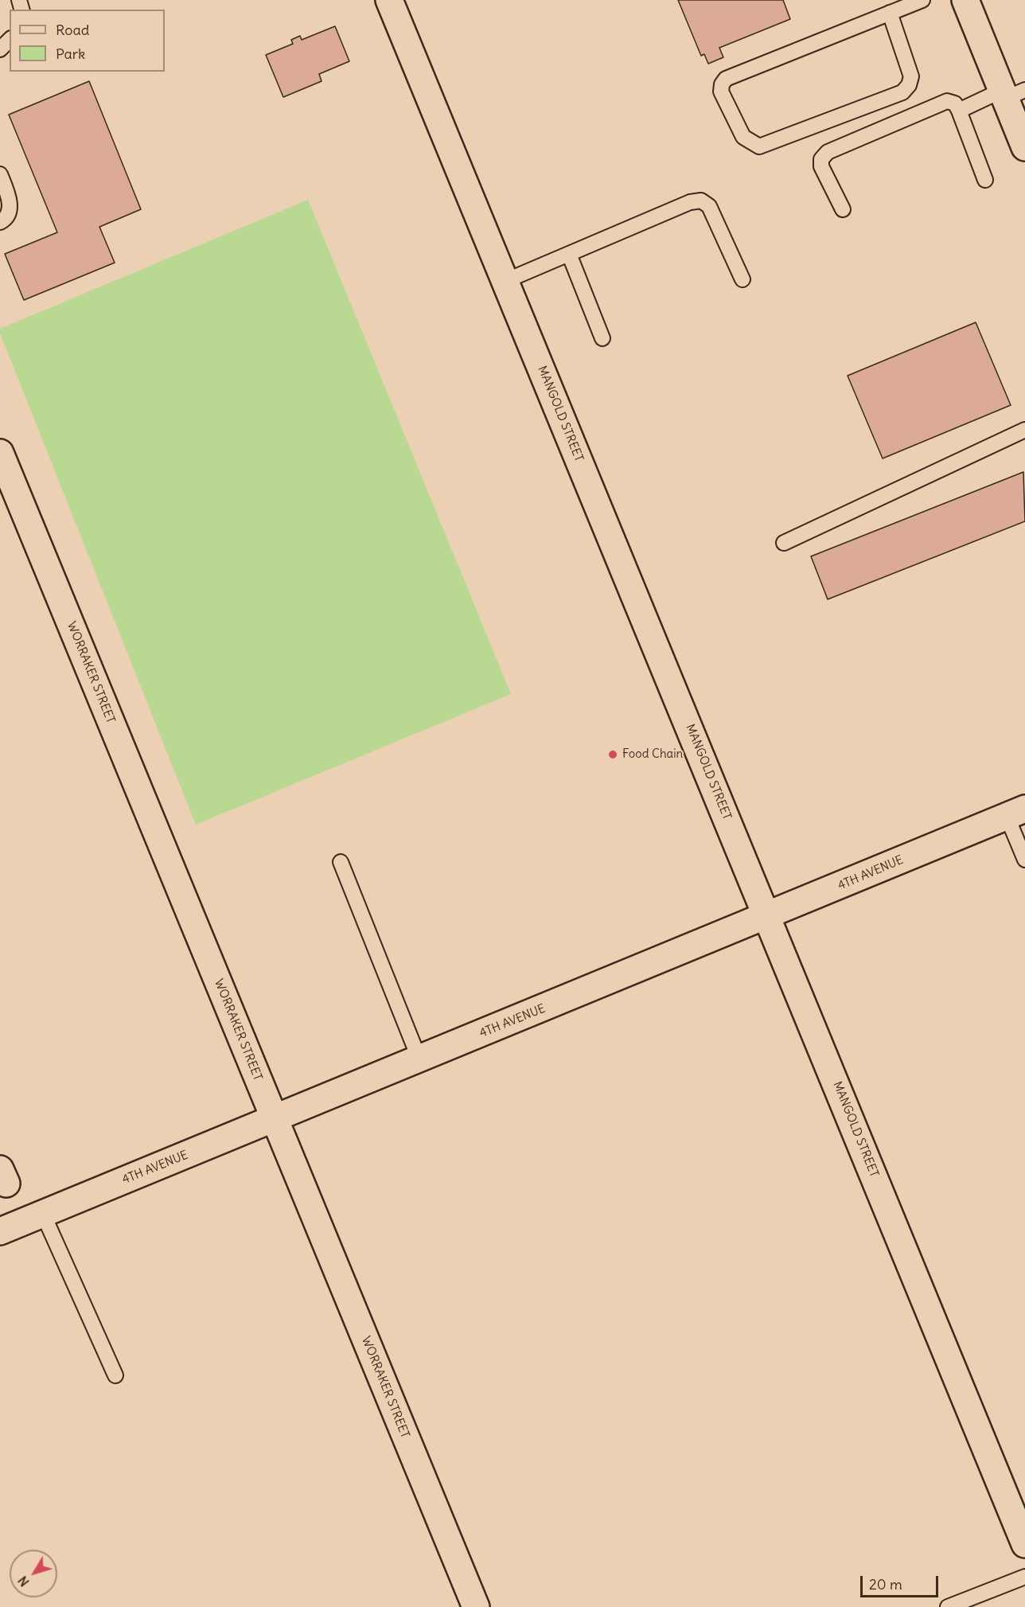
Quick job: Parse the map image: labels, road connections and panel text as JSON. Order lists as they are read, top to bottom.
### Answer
{
  "streets": {
    "street": ["MANGOLD STREET", "WORRAKER STREET", "4TH AVENUE"]
  },
  "crossings": [
    ["MANGOLD STREET", "4TH AVENUE"],
    ["WORRAKER STREET", "4TH AVENUE"]
  ],
  "places": ["Food Chain"],
  "legend": ["Road", "Park"],
  "scale_bar": "20 m",
  "north": "bottom left"
}
